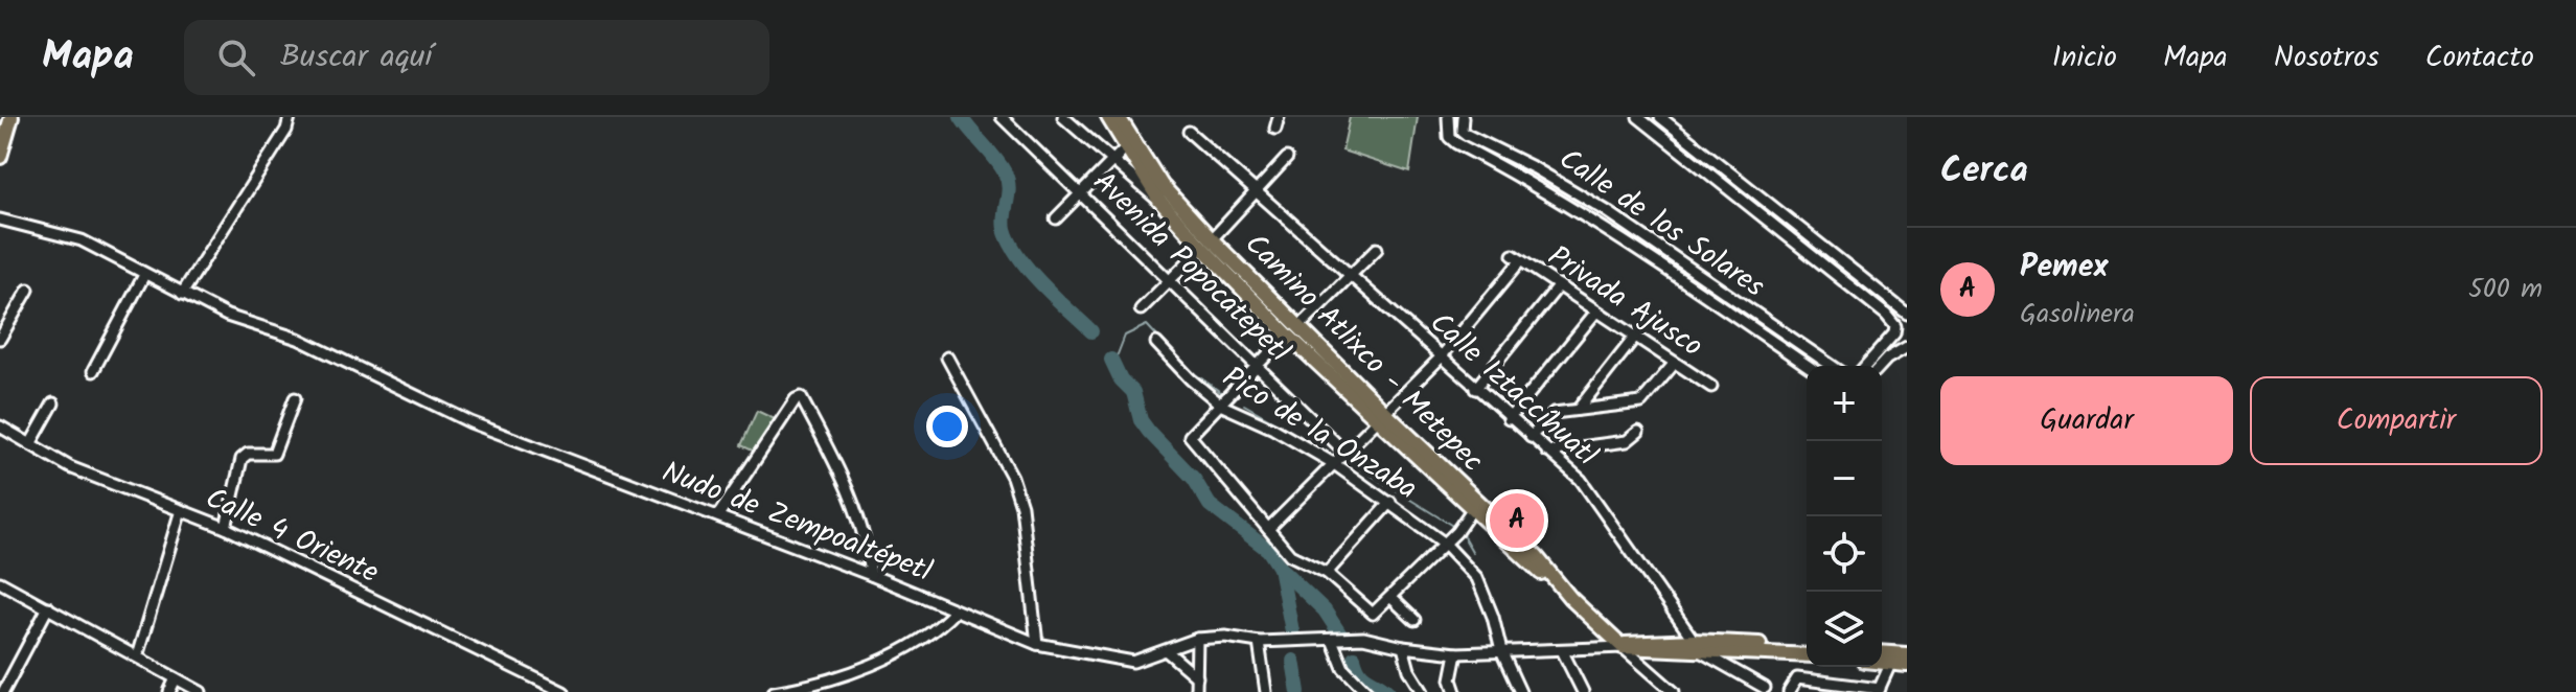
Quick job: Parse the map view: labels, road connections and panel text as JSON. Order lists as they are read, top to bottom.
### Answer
{
  "streets": {
    "main road": ["Camino Atlixco - Metepec"],
    "street": [
      "Calle de los Solares",
      "Avenida Popocatepetl",
      "Privada Ajusco",
      "Calle Iztaccíhuatl",
      "Pico de la Onzaba",
      "Nudo de Zempoaltépetl",
      "Calle 4 Oriente"
    ]
  },
  "crossings": [
    ["Privada Ajusco", "Calle Iztaccíhuatl"],
    ["Pico de la Onzaba", "Nudo de Zempoaltépetl"]
  ],
  "page": {
    "header": "Mapa",
    "search": "Buscar aquí",
    "nav": [
      "Inicio",
      "Mapa",
      "Nosotros",
      "Contacto"
    ],
    "heading": "Cerca",
    "list": [
      {
        "mark": "A",
        "name": "Pemex",
        "note": "Gasolinera",
        "value": "500 m"
      }
    ],
    "buttons": ["Guardar", "Compartir"],
    "map_buttons": ["+", "−"],
    "pins": "A"
  }
}
